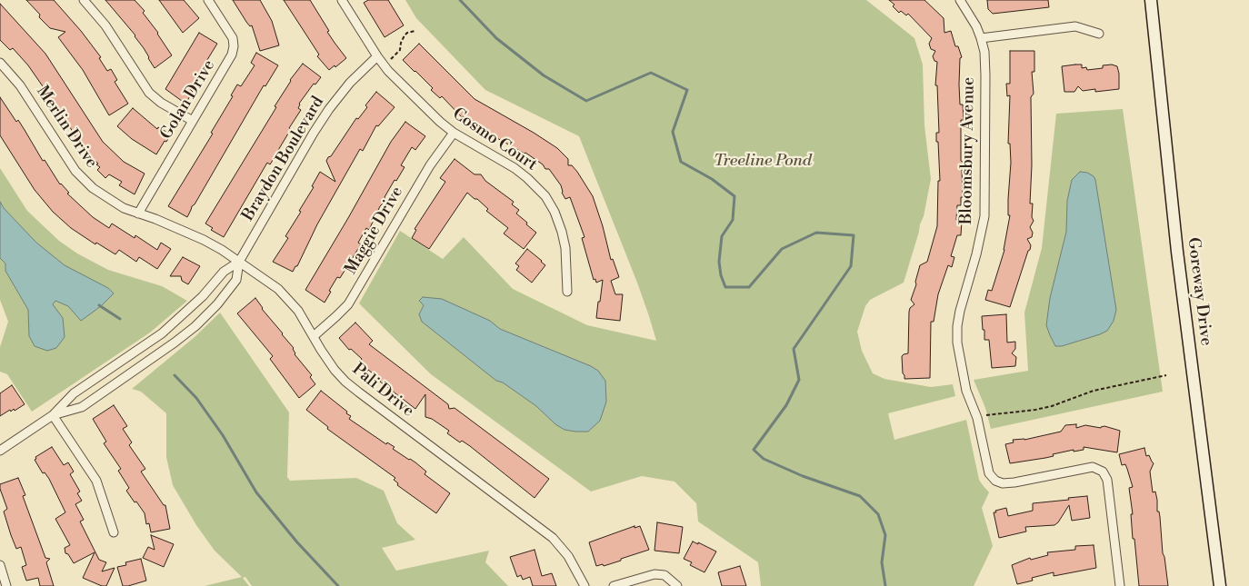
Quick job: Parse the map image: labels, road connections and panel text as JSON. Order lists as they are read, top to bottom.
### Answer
{
  "streets": {
    "street": [
      "Golan Drive",
      "Merlin Drive",
      "Cosmo Court",
      "Bloomsbury Avenue",
      "Braydon Boulevard",
      "Maggie Drive",
      "Goreway Drive",
      "Pali Drive"
    ]
  },
  "crossings": [
    ["Golan Drive", "Merlin Drive"],
    ["Golan Drive", "Pali Drive"],
    ["Merlin Drive", "Pali Drive"],
    ["Cosmo Court", "Braydon Boulevard"],
    ["Cosmo Court", "Maggie Drive"],
    ["Braydon Boulevard", "Pali Drive"],
    ["Maggie Drive", "Pali Drive"]
  ],
  "parks": ["Treeline Pond"]
}
